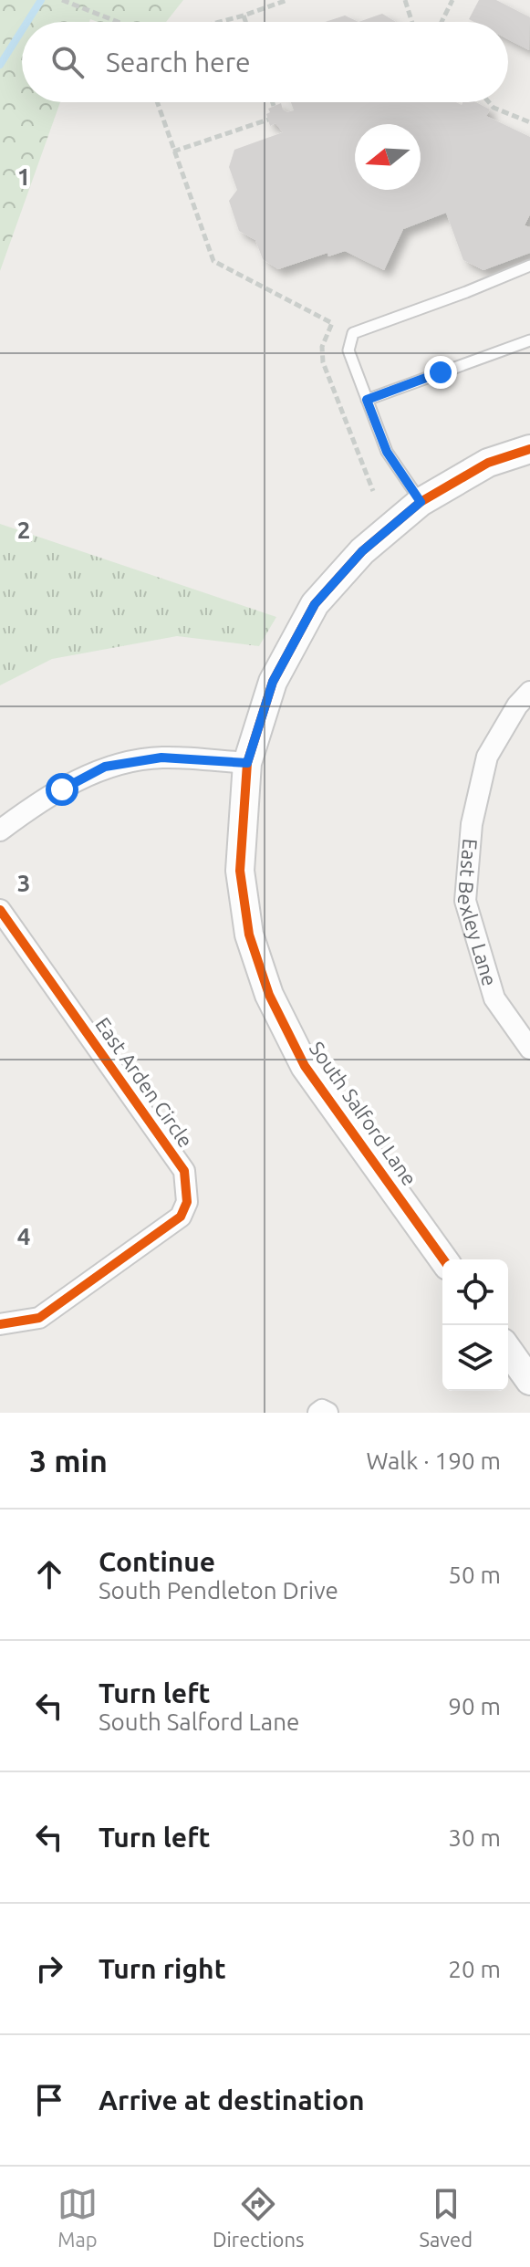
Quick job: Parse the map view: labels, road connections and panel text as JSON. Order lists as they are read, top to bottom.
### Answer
{
  "streets": {
    "street": ["East Bexley Lane", "East Arden Circle", "South Salford Lane"]
  },
  "north": "left",
  "page": {
    "search": "Search here",
    "heading": ["3 min", "Walk · 190 m"],
    "list": [
      ["Continue", "South Pendleton Drive", "50 m"],
      ["Turn left", "South Salford Lane", "90 m"],
      ["Turn left", "30 m"],
      ["Turn right", "20 m"],
      "Arrive at destination"
    ],
    "nav": ["Map", "Directions", "Saved"]
  },
  "grid": {
    "rows": [
      "1",
      "2",
      "3",
      "4"
    ]
  }
}
